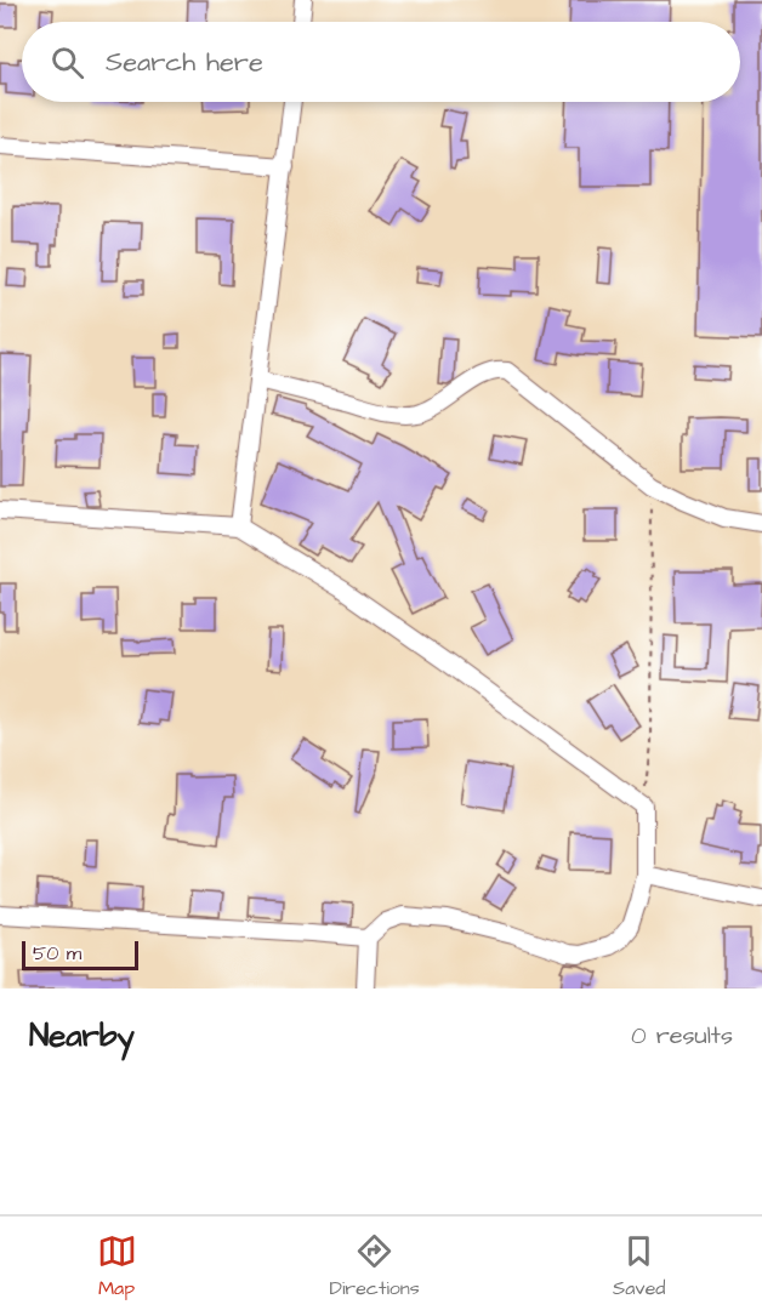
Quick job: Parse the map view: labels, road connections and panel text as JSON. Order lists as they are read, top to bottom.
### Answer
{
  "scale_bar": "50 m",
  "page": {
    "search": "Search here",
    "scale": "50 m",
    "heading": ["Nearby", "0 results"],
    "nav": ["Map", "Directions", "Saved"]
  }
}
